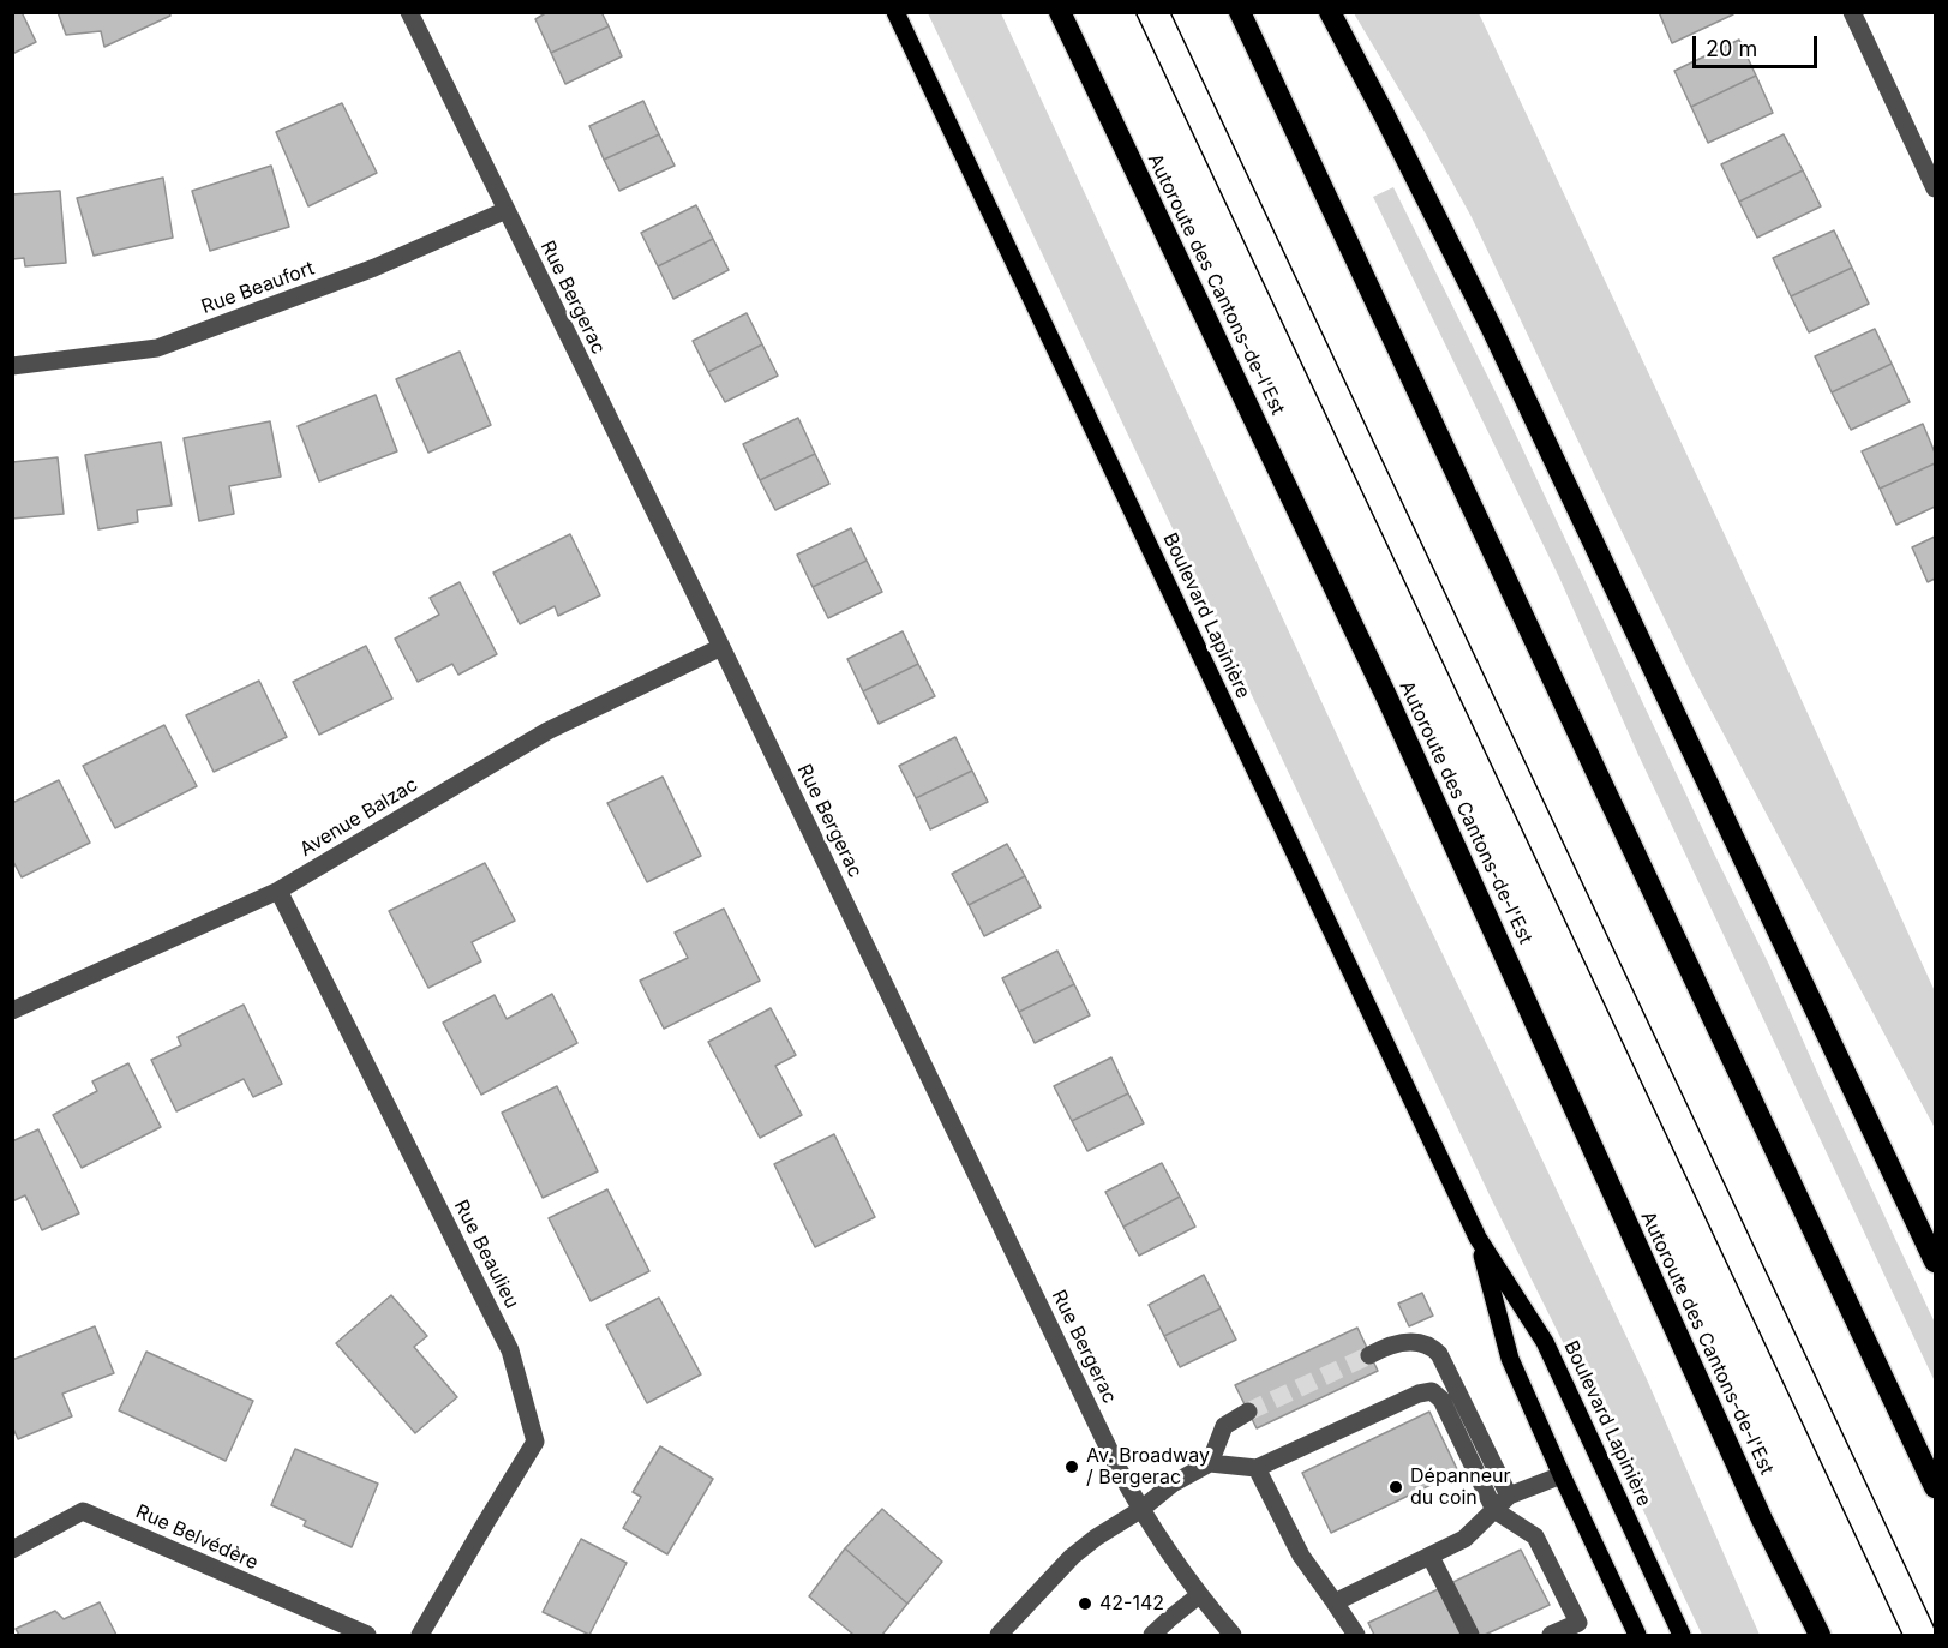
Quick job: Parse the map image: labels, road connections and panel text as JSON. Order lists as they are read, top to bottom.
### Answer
{
  "streets": {
    "highway": ["Autoroute des Cantons-de-l'Est"],
    "main road": ["Boulevard Lapinière"],
    "street": [
      "Rue Beaufort",
      "Rue Bergerac",
      "Avenue Balzac",
      "Rue Beaulieu",
      "Rue Belvédère"
    ]
  },
  "crossings": [
    ["Rue Beaufort", "Rue Bergerac"],
    ["Rue Bergerac", "Avenue Balzac"],
    ["Avenue Balzac", "Rue Beaulieu"]
  ],
  "places": ["Av. Broadway / Bergerac", "Dépanneur du coin", "42-142"],
  "scale_bar": "20 m"
}
